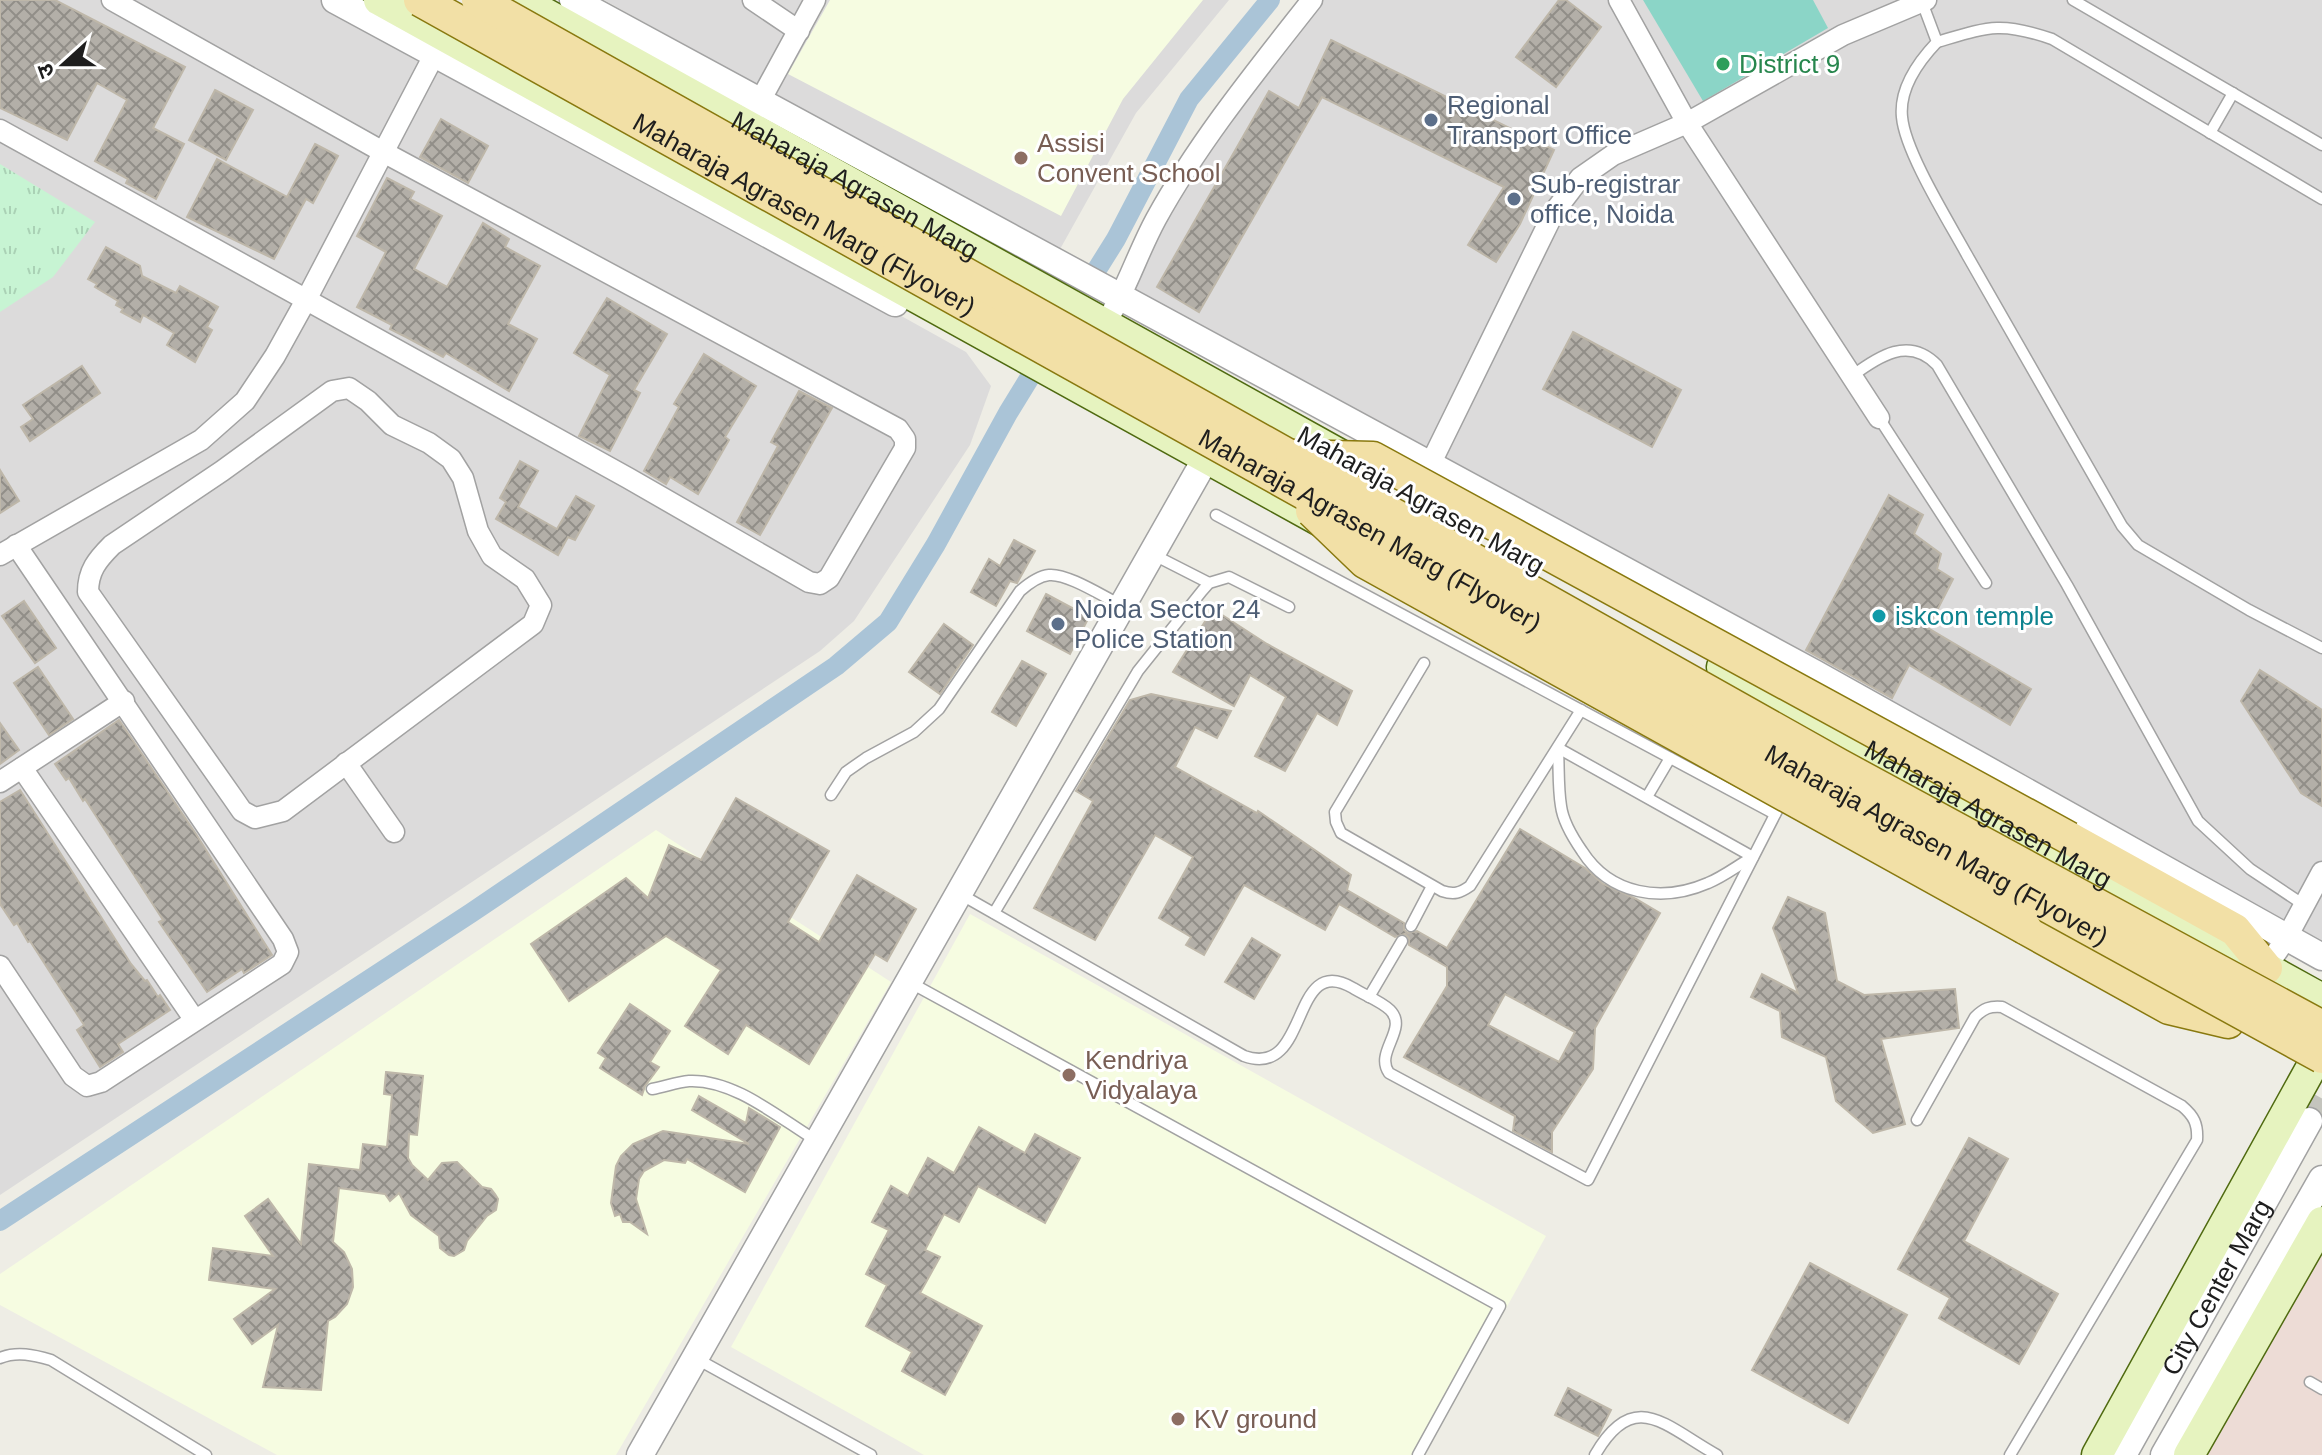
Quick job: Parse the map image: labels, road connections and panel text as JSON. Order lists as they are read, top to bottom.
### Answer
{
  "streets": {
    "main road": ["Maharaja Agrasen Marg", "Maharaja Agrasen Marg (Flyover)"],
    "street": ["City Center Marg"]
  },
  "places": [
    "District 9",
    "Regional Transport Office",
    "Assisi Convent School",
    "Sub-registrar office, Noida",
    "iskcon temple",
    "Noida Sector 24 Police Station",
    "Kendriya Vidyalaya",
    "KV ground"
  ],
  "north": "left"
}
